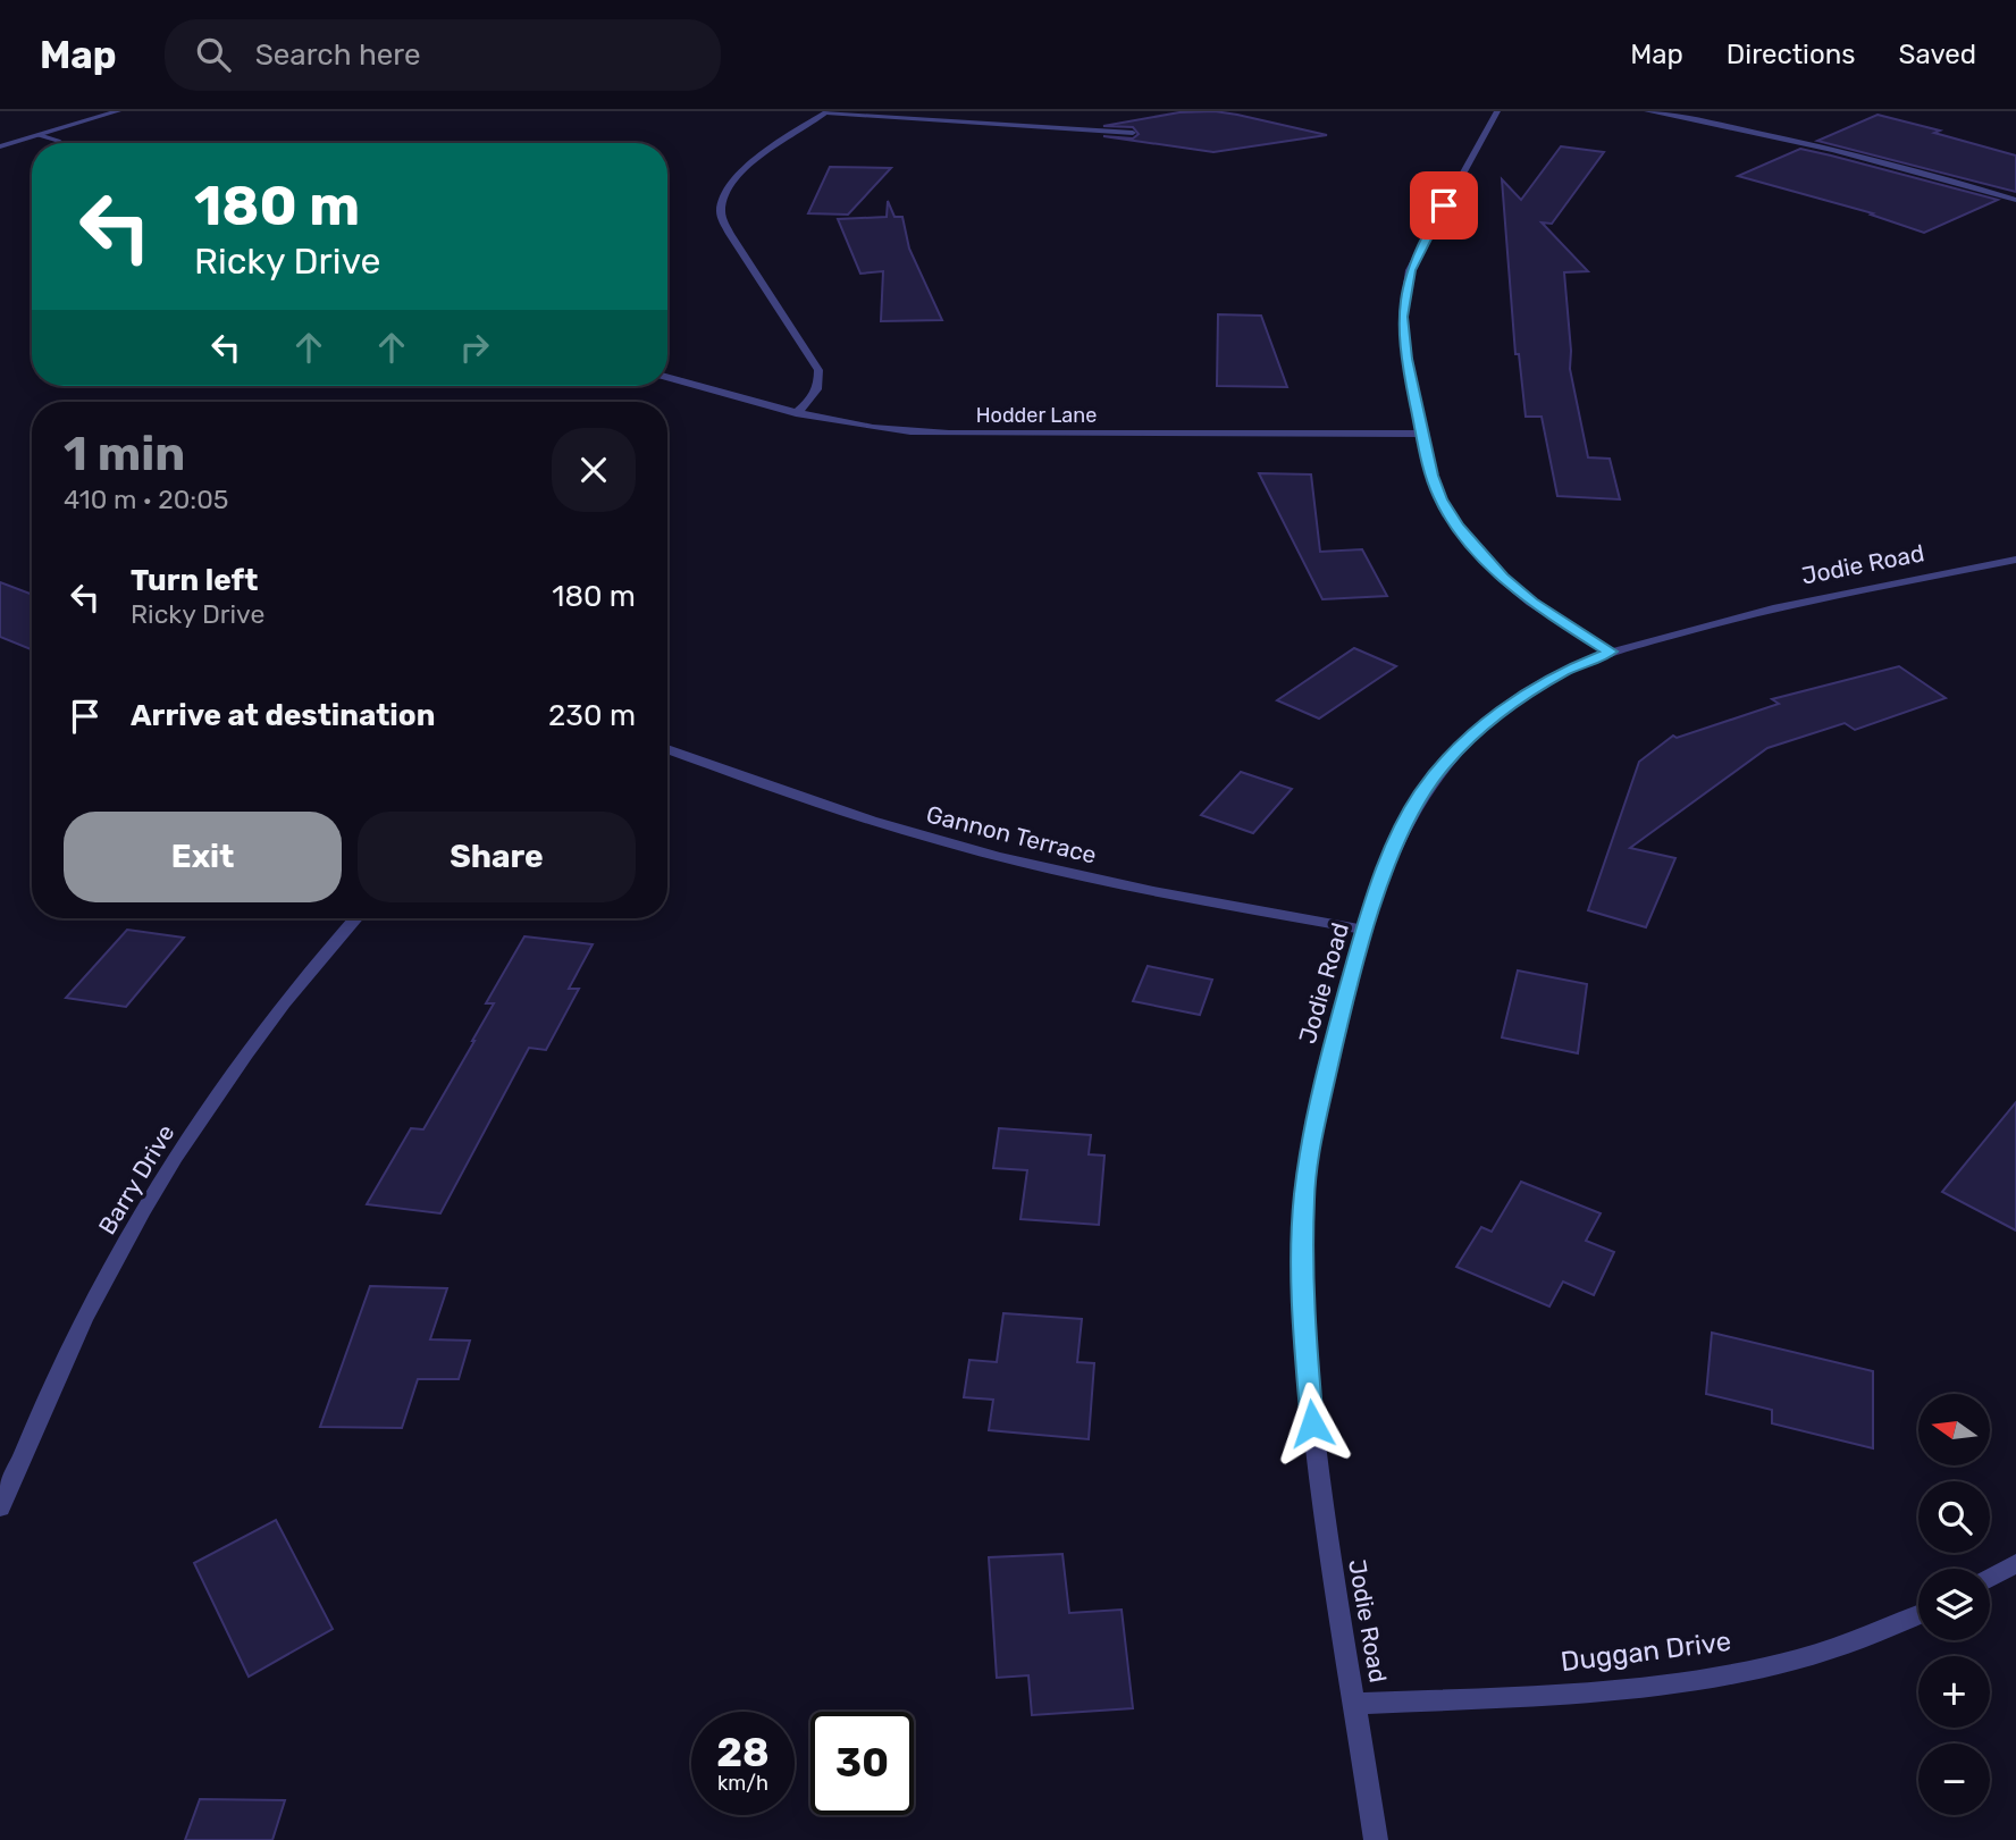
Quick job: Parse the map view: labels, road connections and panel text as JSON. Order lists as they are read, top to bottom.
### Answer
{
  "streets": {
    "street": [
      "Hodder Lane",
      "Jodie Road",
      "Gannon Terrace",
      "Barry Drive",
      "Duggan Drive"
    ]
  },
  "crossings": [
    ["Jodie Road", "Gannon Terrace"],
    ["Jodie Road", "Duggan Drive"]
  ],
  "north": "left",
  "page": {
    "header": "Map",
    "search": "Search here",
    "nav": ["Map", "Directions", "Saved"],
    "turn": ["180 m", "Ricky Drive"],
    "heading": ["1 min", "410 m · 20:05"],
    "list": [
      {
        "name": "Turn left",
        "note": "Ricky Drive",
        "value": "180 m"
      },
      {
        "name": "Arrive at destination",
        "value": "230 m"
      }
    ],
    "buttons": ["Exit", "Share"],
    "map_buttons": ["+", "−"],
    "speed": "28 km/h",
    "limit": "30"
  }
}
